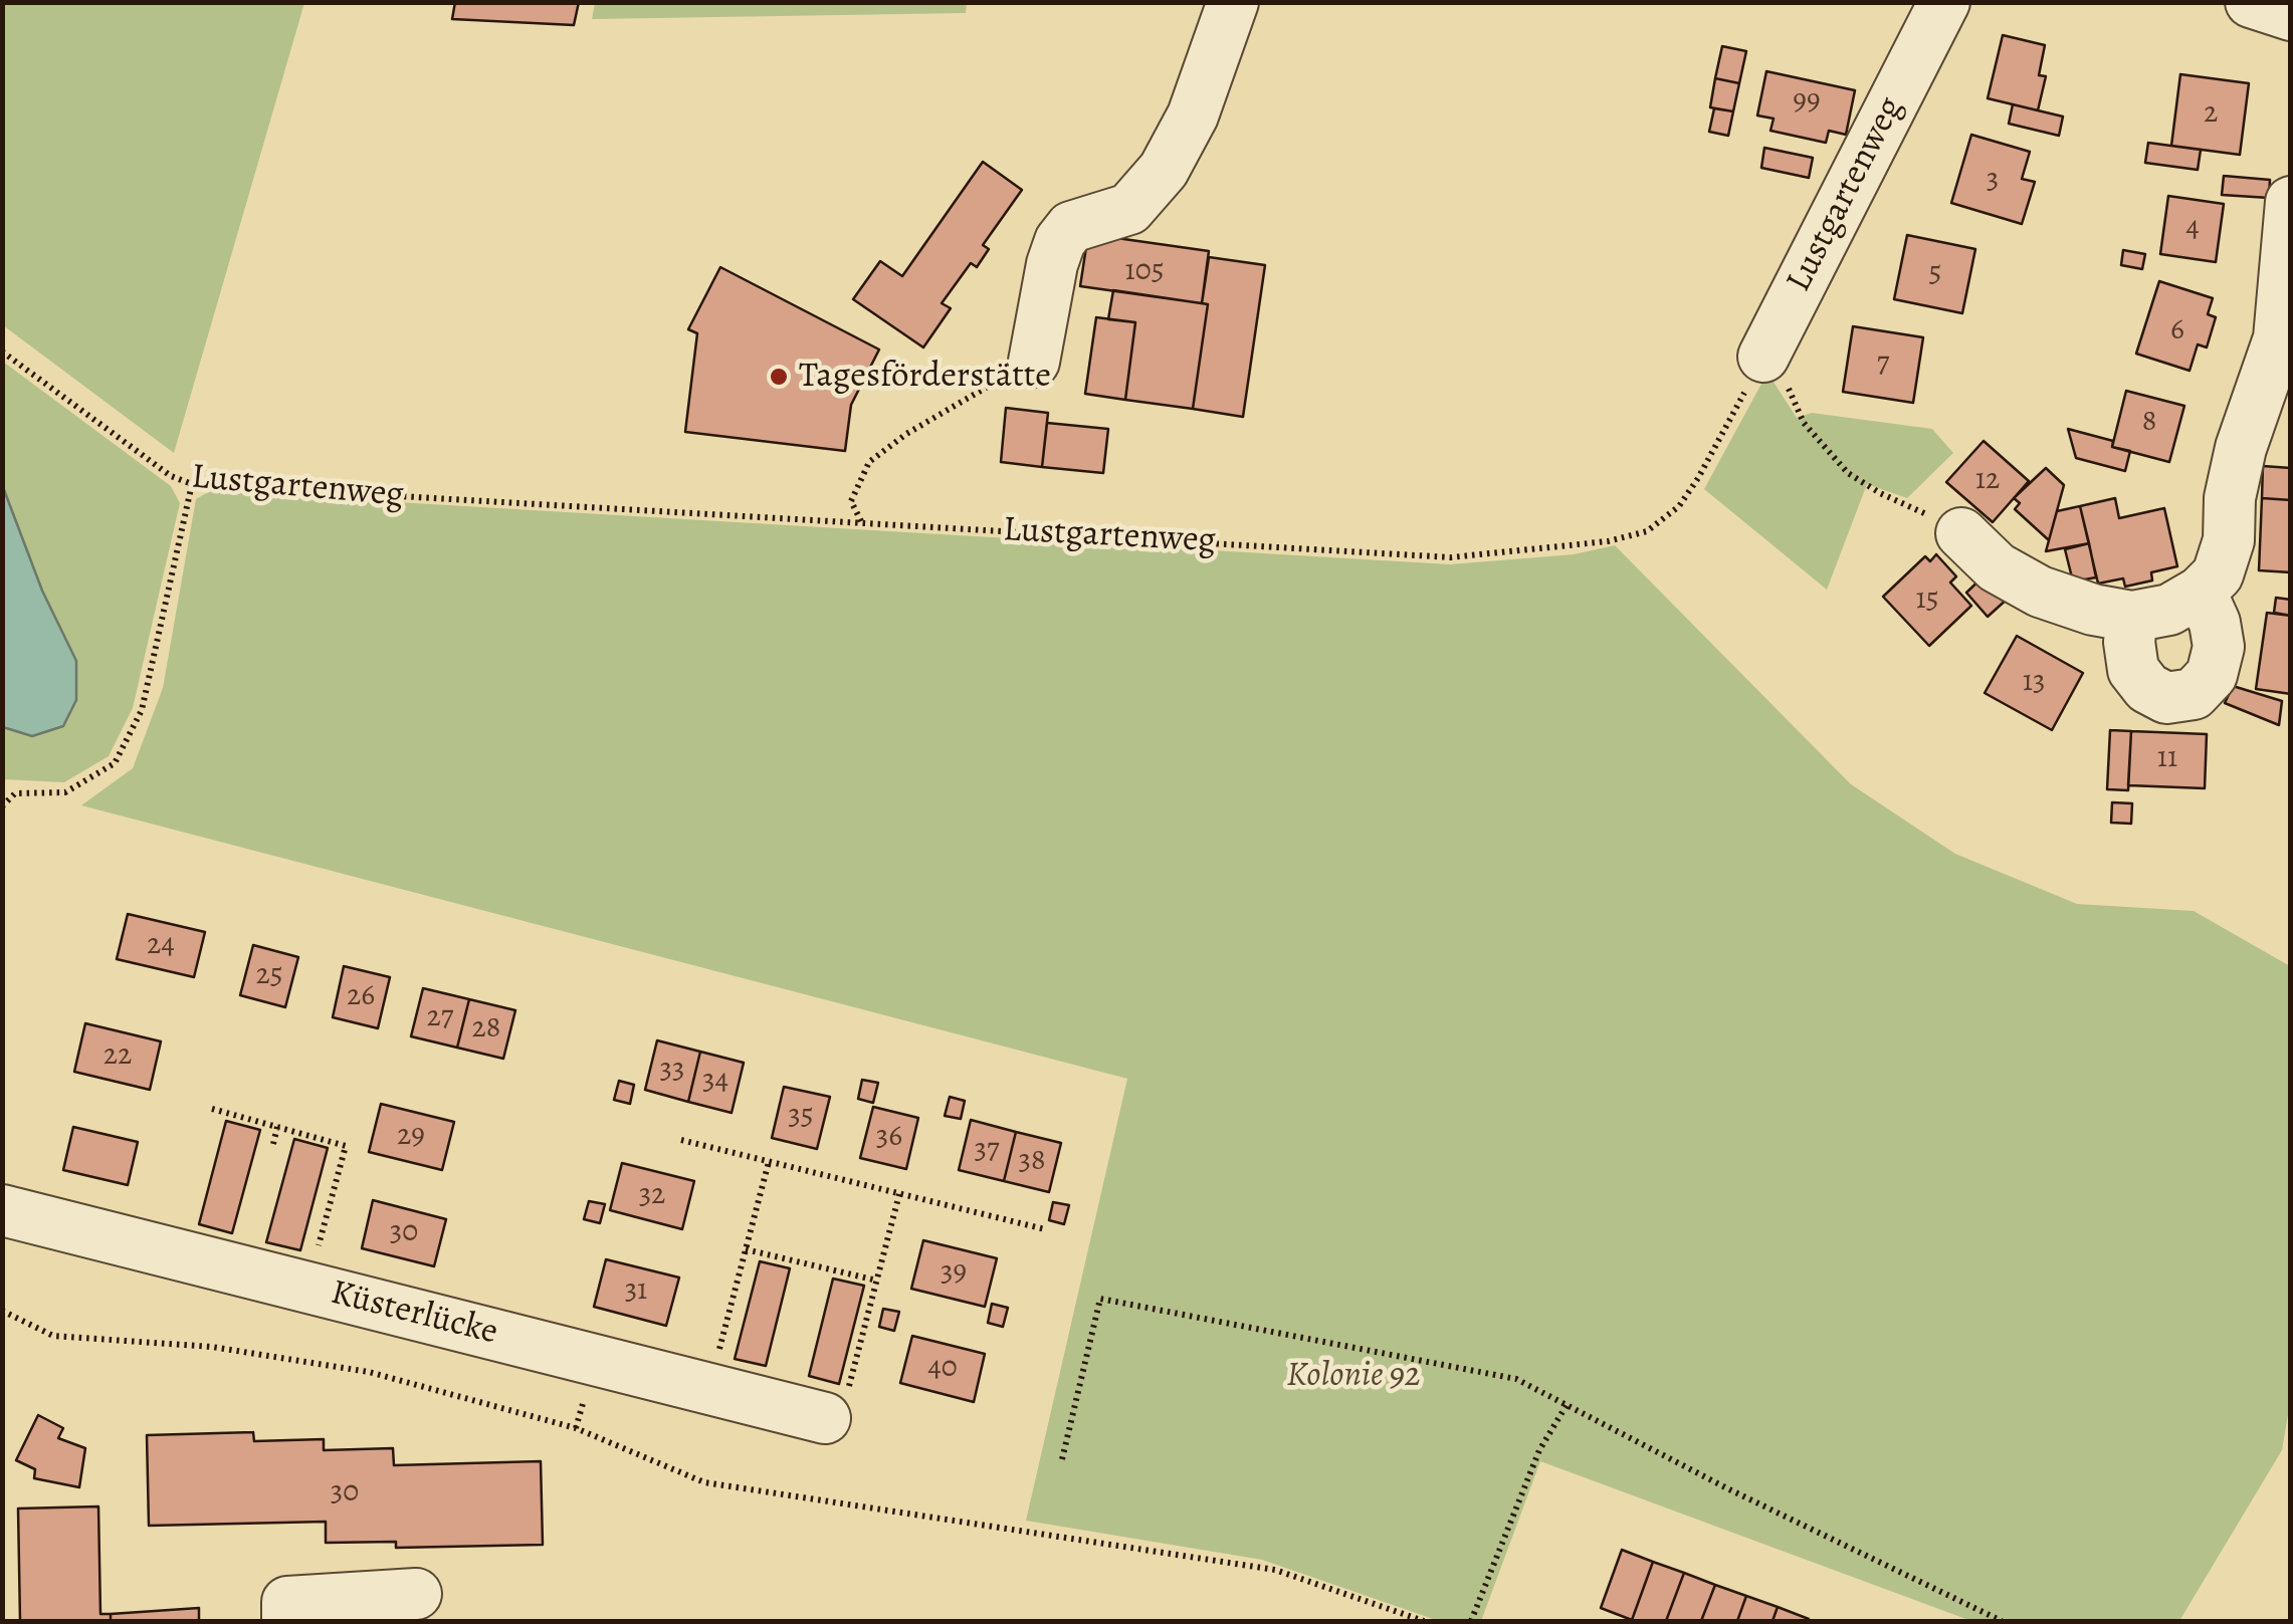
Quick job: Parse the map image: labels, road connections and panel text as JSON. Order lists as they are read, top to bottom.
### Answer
{
  "streets": {
    "street": ["Lustgartenweg", "Küsterlücke"]
  },
  "parks": ["Kolonie 92"],
  "places": ["Tagesförderstätte"],
  "house_numbers": [
    "99",
    "2",
    "3",
    "4",
    "105",
    "5",
    "6",
    "7",
    "8",
    "12",
    "15",
    "13",
    "11",
    "24",
    "25",
    "26",
    "27",
    "28",
    "22",
    "33",
    "34",
    "35",
    "29",
    "36",
    "37",
    "38",
    "32",
    "30",
    "39",
    "31",
    "40",
    "30"
  ]
}
